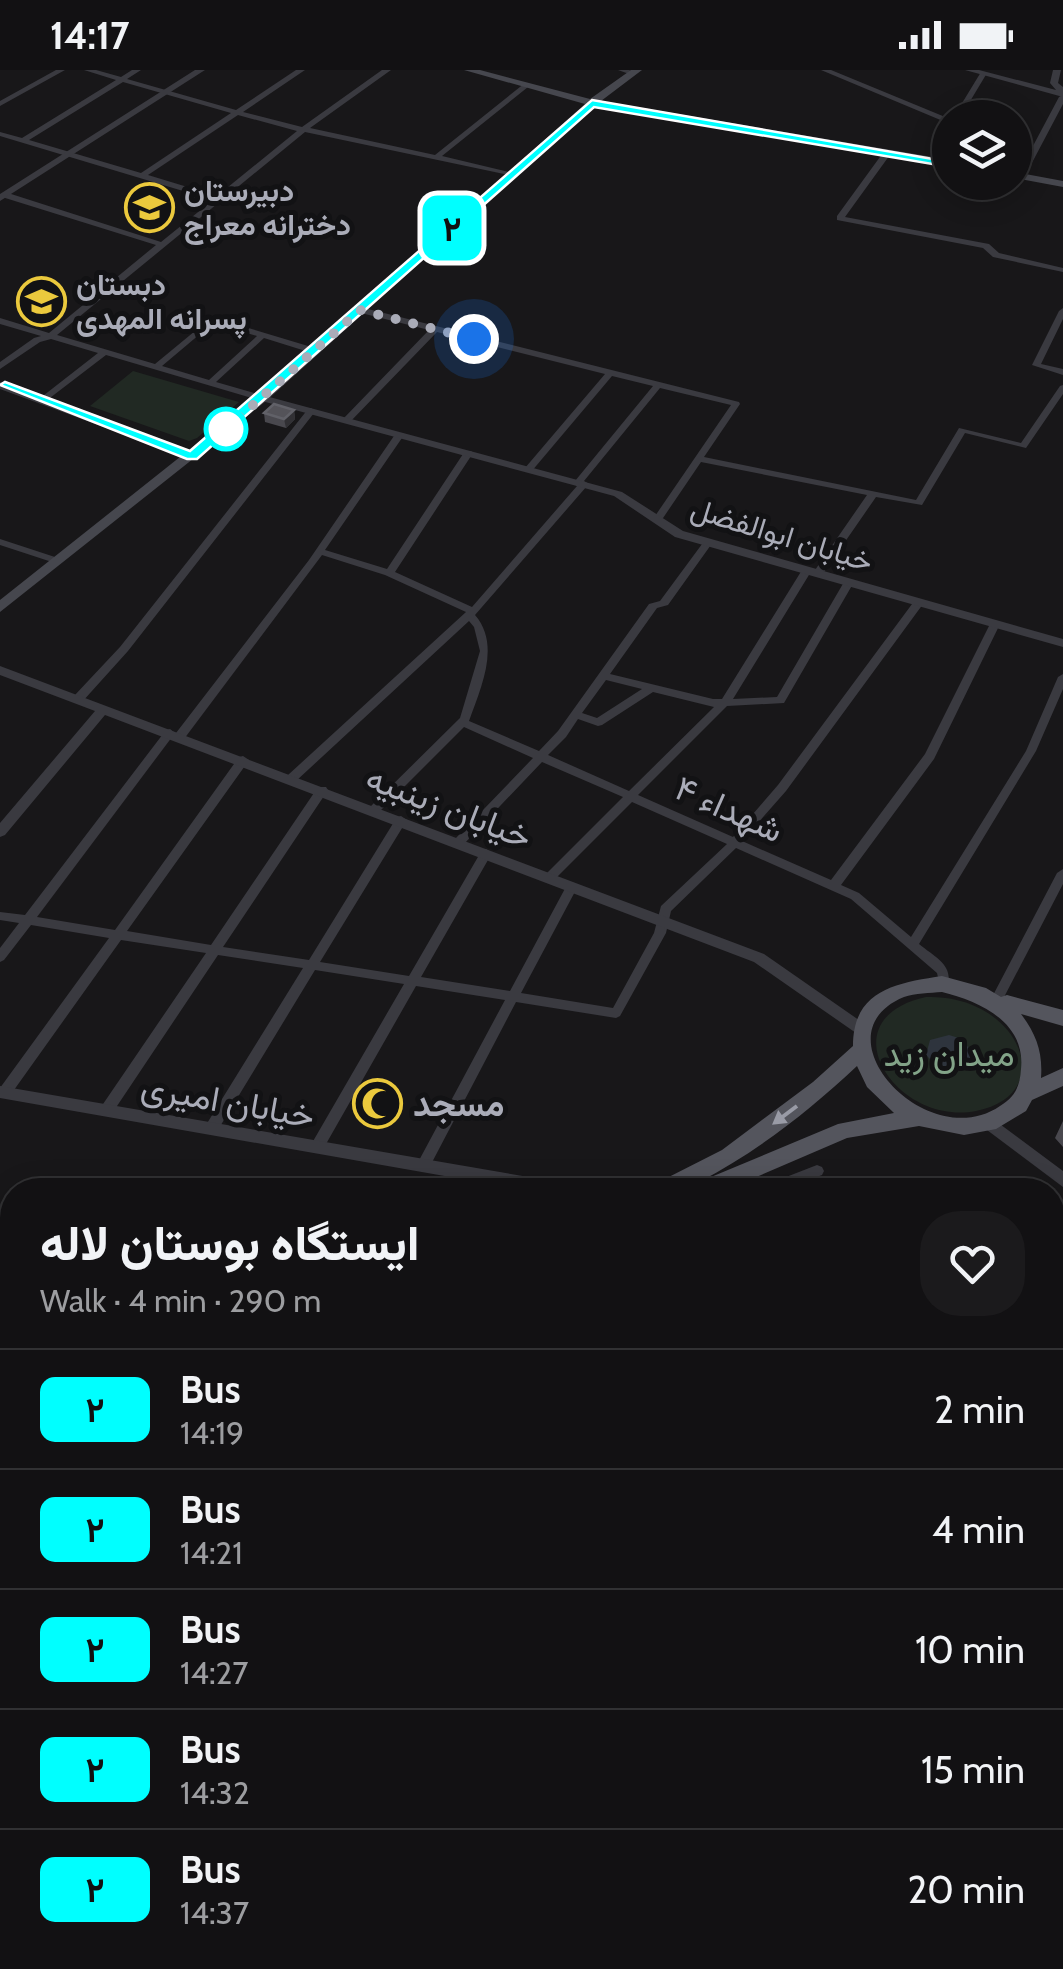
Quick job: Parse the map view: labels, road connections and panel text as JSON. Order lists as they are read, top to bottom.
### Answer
{
  "streets": {
    "street": [
      "خیابان ابوالفضل",
      "خیابان زینبیه",
      "شهداء ۴",
      "خیابان امیری"
    ]
  },
  "crossings": [
    ["خیابان زینبیه", "شهداء ۴"]
  ],
  "parks": ["میدان زید"],
  "places": {
    "school or university": ["دبیرستان دخترانه معراج", "دبستان پسرانه المهدی"],
    "mosque": ["مسجد"]
  },
  "lines": ["bus line ۲"],
  "page": {
    "status": "14:17",
    "on_map": "۲",
    "heading": ["ایستگاه بوستان لاله", "Walk · 4 min · 290 m"],
    "list": [
      {
        "mark": "۲",
        "name": "Bus",
        "note": "14:19",
        "value": "2 min"
      },
      {
        "mark": "۲",
        "name": "Bus",
        "note": "14:21",
        "value": "4 min"
      },
      {
        "mark": "۲",
        "name": "Bus",
        "note": "14:27",
        "value": "10 min"
      },
      {
        "mark": "۲",
        "name": "Bus",
        "note": "14:32",
        "value": "15 min"
      },
      {
        "mark": "۲",
        "name": "Bus",
        "note": "14:37",
        "value": "20 min"
      }
    ]
  }
}
